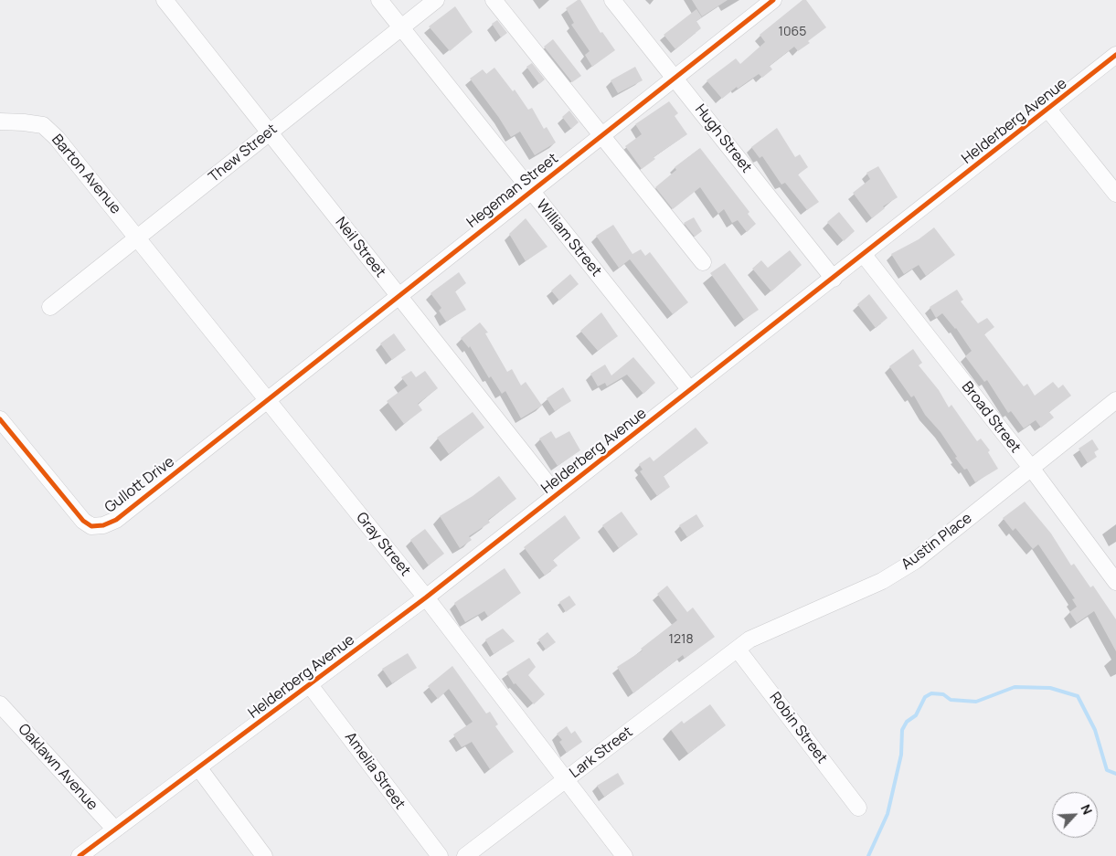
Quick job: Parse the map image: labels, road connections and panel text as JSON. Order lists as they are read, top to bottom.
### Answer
{
  "streets": {
    "street": [
      "Helderberg Avenue",
      "Hugh Street",
      "Thew Street",
      "Barton Avenue",
      "Hegeman Street",
      "William Street",
      "Neil Street",
      "Broad Street",
      "Gullott Drive",
      "Austin Place",
      "Gray Street",
      "Robin Street",
      "Lark Street",
      "Oaklawn Avenue",
      "Amelia Street"
    ]
  },
  "crossings": [
    ["Helderberg Avenue", "Hugh Street"],
    ["Helderberg Avenue", "William Street"],
    ["Helderberg Avenue", "Neil Street"],
    ["Helderberg Avenue", "Broad Street"],
    ["Helderberg Avenue", "Gray Street"],
    ["Helderberg Avenue", "Oaklawn Avenue"],
    ["Helderberg Avenue", "Amelia Street"],
    ["Hugh Street", "Hegeman Street"],
    ["Thew Street", "Barton Avenue"],
    ["Thew Street", "William Street"],
    ["Thew Street", "Neil Street"],
    ["Thew Street", "Gray Street"],
    ["Barton Avenue", "Gray Street"],
    ["Hegeman Street", "William Street"],
    ["Hegeman Street", "Neil Street"],
    ["Hegeman Street", "Gullott Drive"],
    ["Hegeman Street", "Gray Street"],
    ["Broad Street", "Austin Place"],
    ["Gullott Drive", "Gray Street"],
    ["Austin Place", "Robin Street"],
    ["Austin Place", "Lark Street"],
    ["Gray Street", "Lark Street"],
    ["Robin Street", "Lark Street"]
  ],
  "house_numbers": ["1065", "1218"],
  "north": "top right"
}
